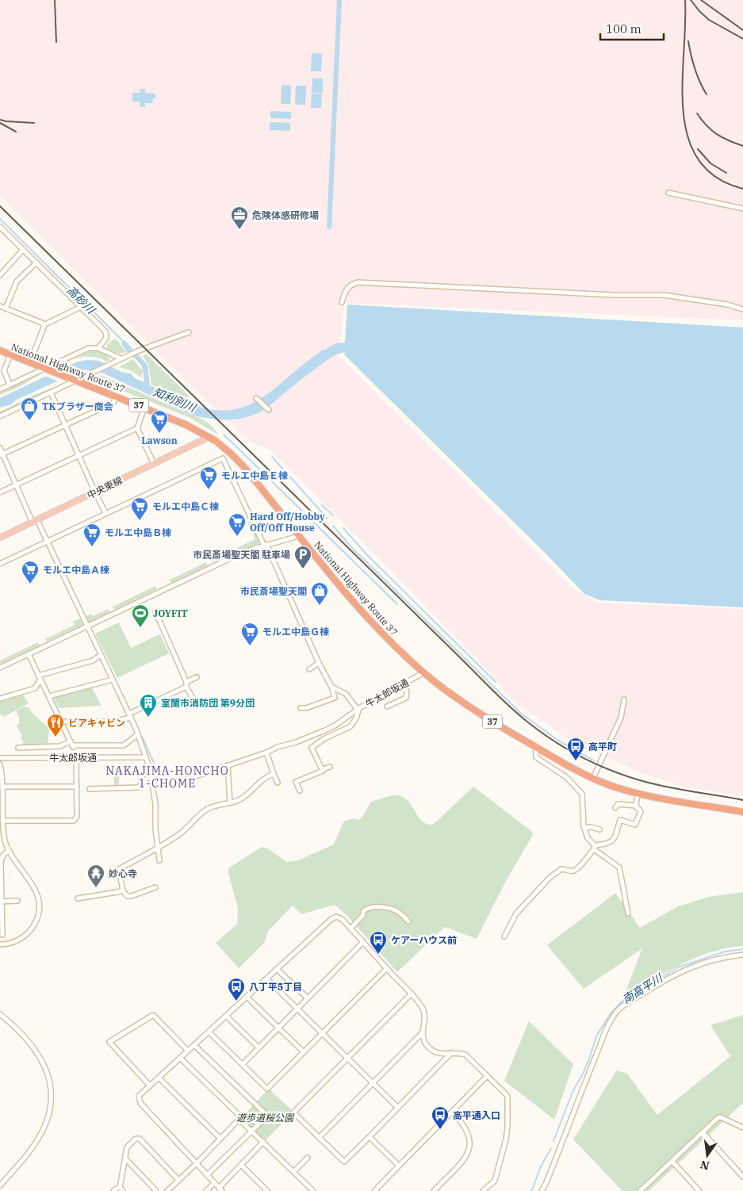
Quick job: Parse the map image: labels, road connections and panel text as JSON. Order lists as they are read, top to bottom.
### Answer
{
  "streets": {
    "highway": ["National Highway Route 37", "37"],
    "main road": ["中央東線"],
    "street": ["牛太郎坂通"]
  },
  "crossings": [
    ["National Highway Route 37", "中央東線"],
    ["National Highway Route 37", "牛太郎坂通"]
  ],
  "districts": ["NAKAJIMA-HONCHO 1-CHOME"],
  "water": ["高砂川", "知利別川", "南高平川"],
  "parks": ["遊歩道桜公園"],
  "places": {
    "office": ["危険体感研修場"],
    "shop": ["TKブラザー商会", "市民斎場聖天閣"],
    "supermarket": [
      "Lawson",
      "モルエ中島Ｅ棟",
      "モルエ中島Ｃ棟",
      "Hard Off/Hobby Off/Off House",
      "モルエ中島Ｂ棟",
      "モルエ中島Ａ棟",
      "モルエ中島Ｇ棟"
    ],
    "parking": ["市民斎場聖天閣 駐車場"],
    "sports": ["JOYFIT"],
    "building": ["室蘭市消防団 第9分団"],
    "restaurant": ["ビアキャビン"],
    "bus stop": [
      "高平町",
      "ケアーハウス前",
      "八丁平5丁目",
      "高平通入口"
    ],
    "temple": ["妙心寺"]
  },
  "scale_bar": "100 m",
  "north": "bottom"
}
